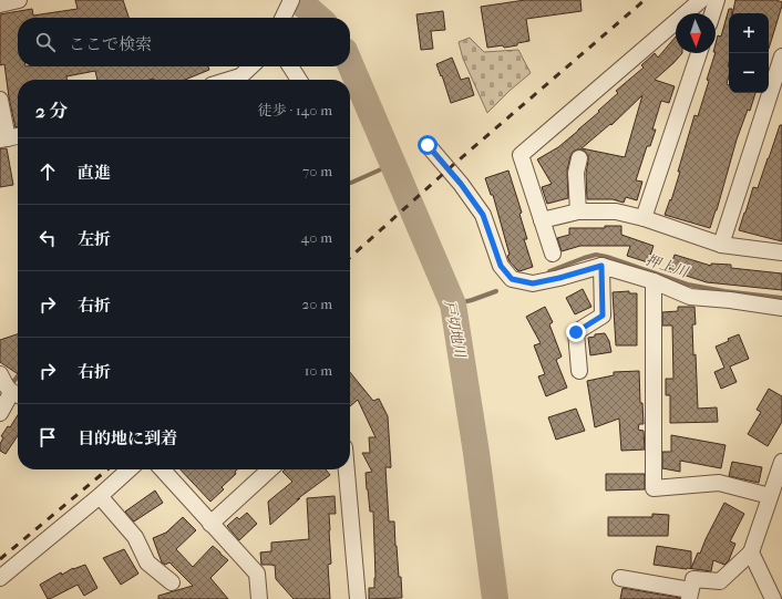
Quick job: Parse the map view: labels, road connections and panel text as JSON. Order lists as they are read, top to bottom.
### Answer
{
  "water": ["押上川", "戸切地川"],
  "north": "bottom",
  "page": {
    "map_buttons": ["+", "−"],
    "search": "ここで検索",
    "heading": ["2 分", "徒歩 · 140 m"],
    "list": [
      ["直進", "70 m"],
      ["左折", "40 m"],
      ["右折", "20 m"],
      ["右折", "10 m"],
      "目的地に到着"
    ]
  }
}
